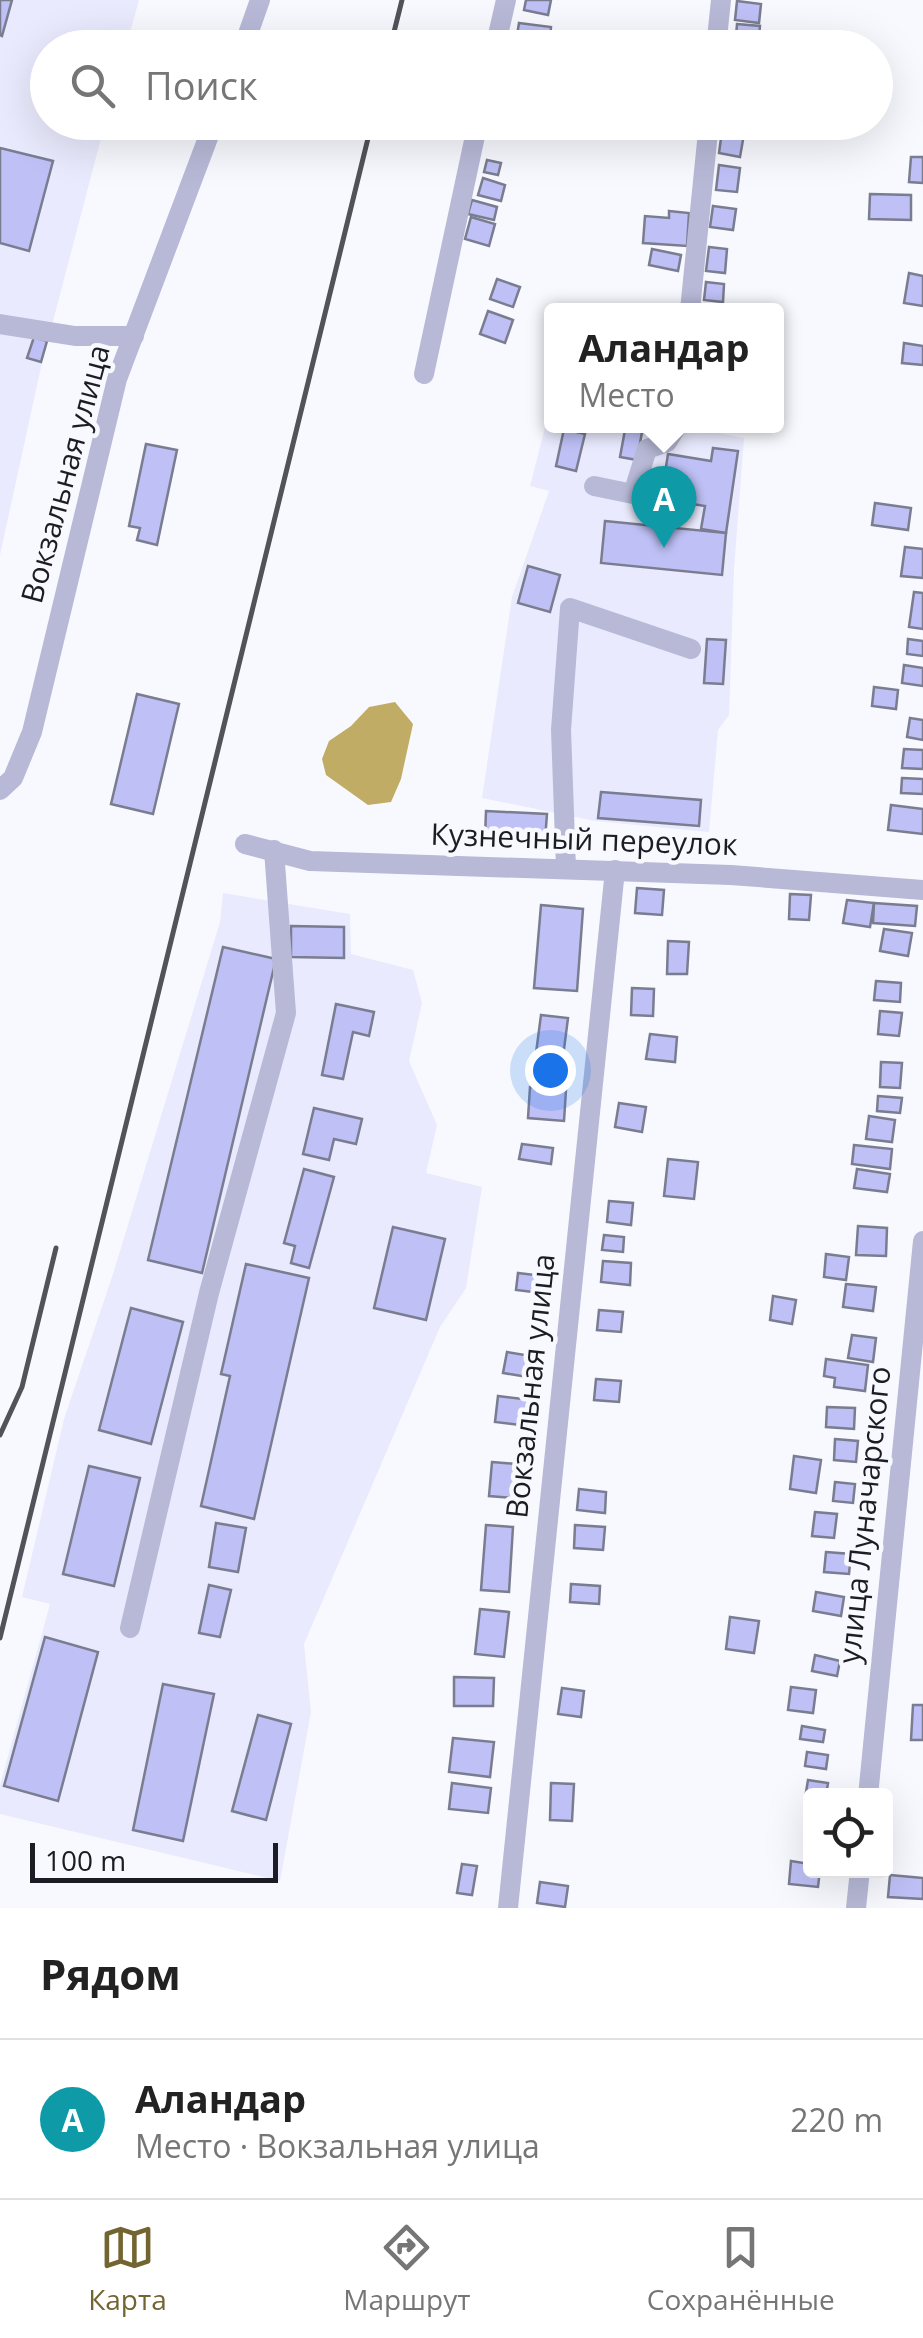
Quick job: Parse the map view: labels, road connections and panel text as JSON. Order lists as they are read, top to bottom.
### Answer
{
  "streets": {
    "street": ["Вокзальная улица", "Кузнечный переулок", "улица Луначарского"]
  },
  "crossings": [
    ["Вокзальная улица", "Кузнечный переулок"]
  ],
  "scale_bar": "100 m",
  "page": {
    "search": "Поиск",
    "popup": ["Аландар", "Место"],
    "pins": "A",
    "scale": "100 m",
    "heading": "Рядом",
    "list": [
      {
        "mark": "A",
        "name": "Аландар",
        "note": "Место · Вокзальная улица",
        "value": "220 m"
      }
    ],
    "nav": ["Карта", "Маршрут", "Сохранённые"]
  }
}
